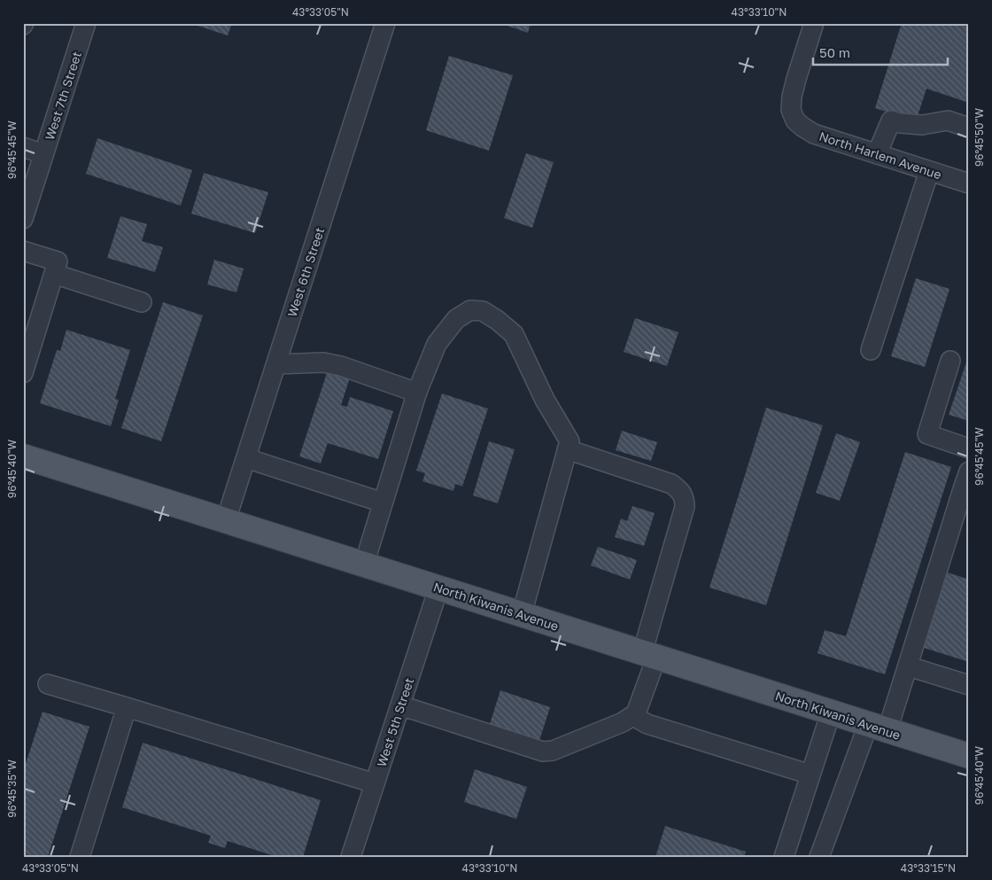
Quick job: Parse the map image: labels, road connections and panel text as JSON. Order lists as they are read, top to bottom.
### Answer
{
  "streets": {
    "main road": ["North Kiwanis Avenue"],
    "street": [
      "West 7th Street",
      "North Harlem Avenue",
      "West 6th Street",
      "West 5th Street"
    ]
  },
  "crossings": [
    ["West 6th Street", "North Kiwanis Avenue"],
    ["North Kiwanis Avenue", "West 5th Street"]
  ],
  "scale_bar": "50 m",
  "coordinates": [
    "43°33'05\"N",
    "43°33'10\"N",
    "96°45'50\"W",
    "96°45'45\"W",
    "96°45'40\"W",
    "96°45'35\"W",
    "43°33'15\"N"
  ]
}
